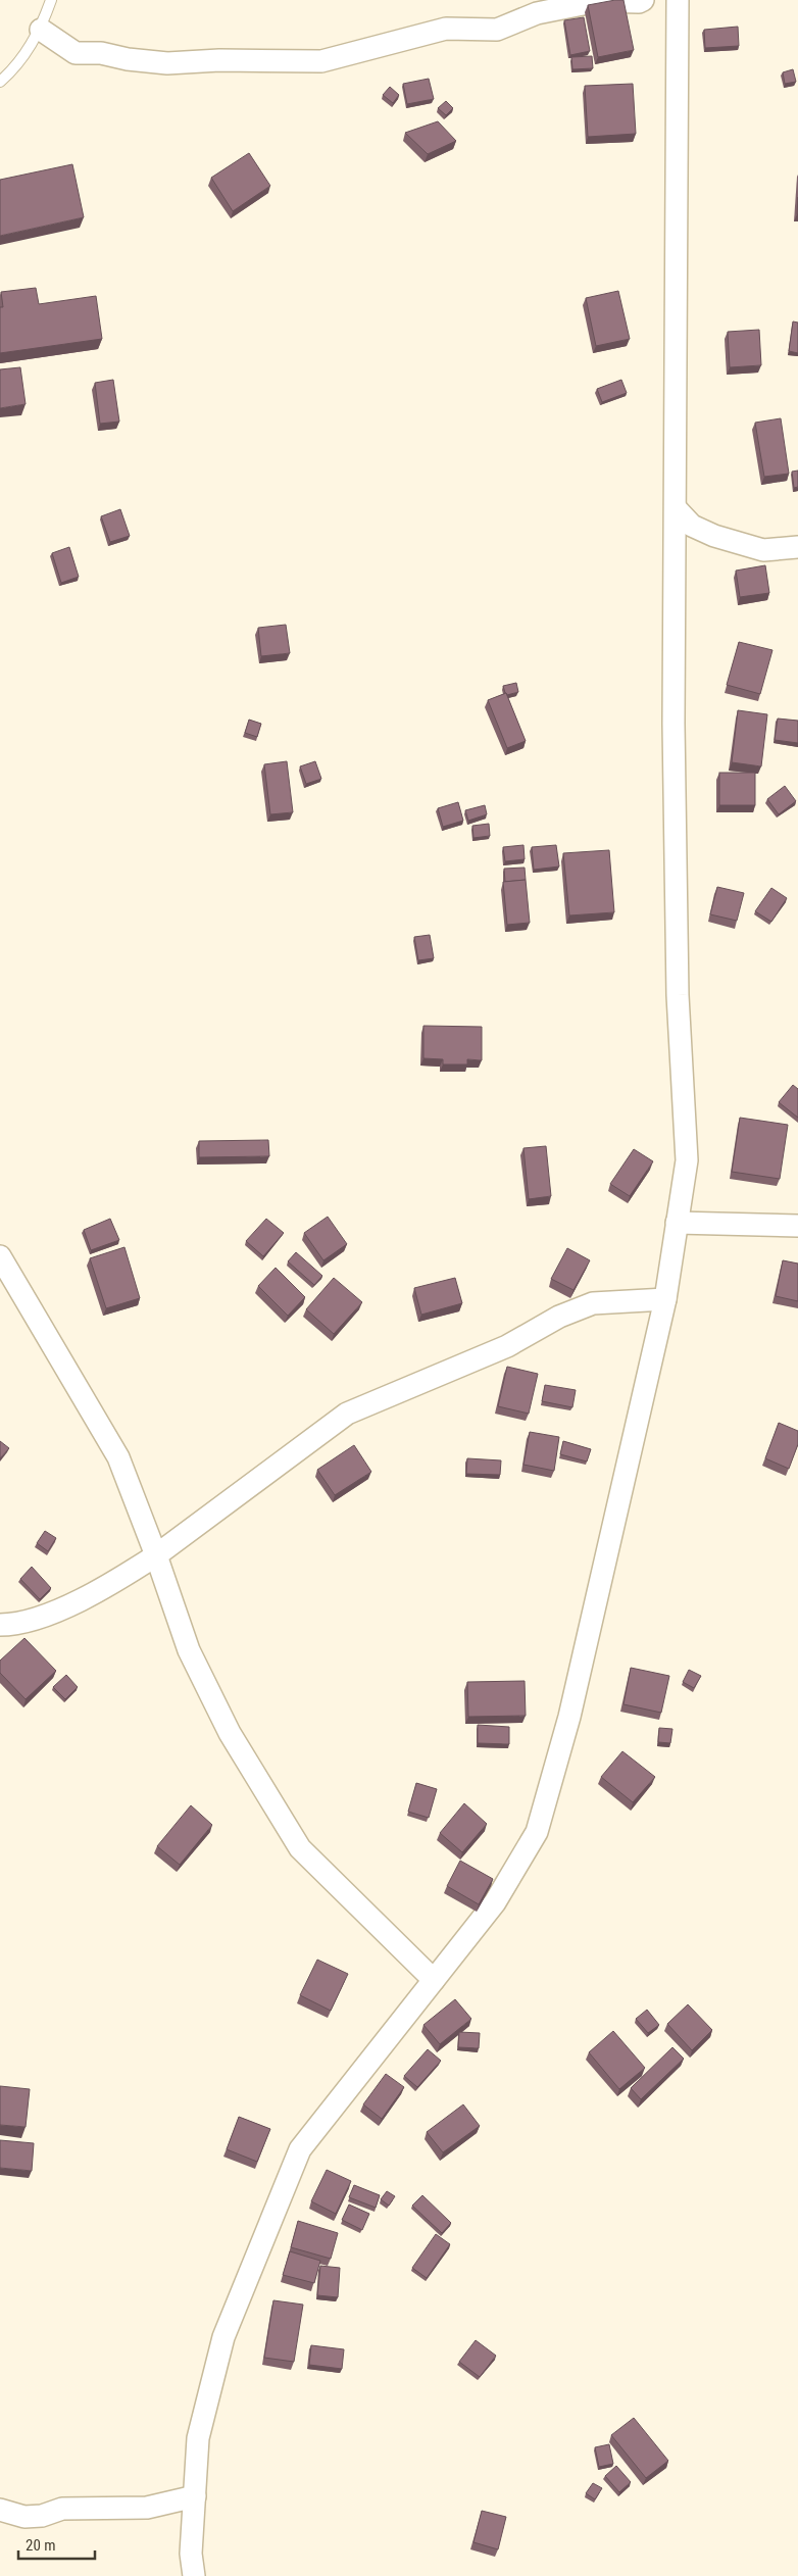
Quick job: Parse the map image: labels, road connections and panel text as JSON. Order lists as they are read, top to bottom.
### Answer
{
  "scale_bar": "20 m"
}
